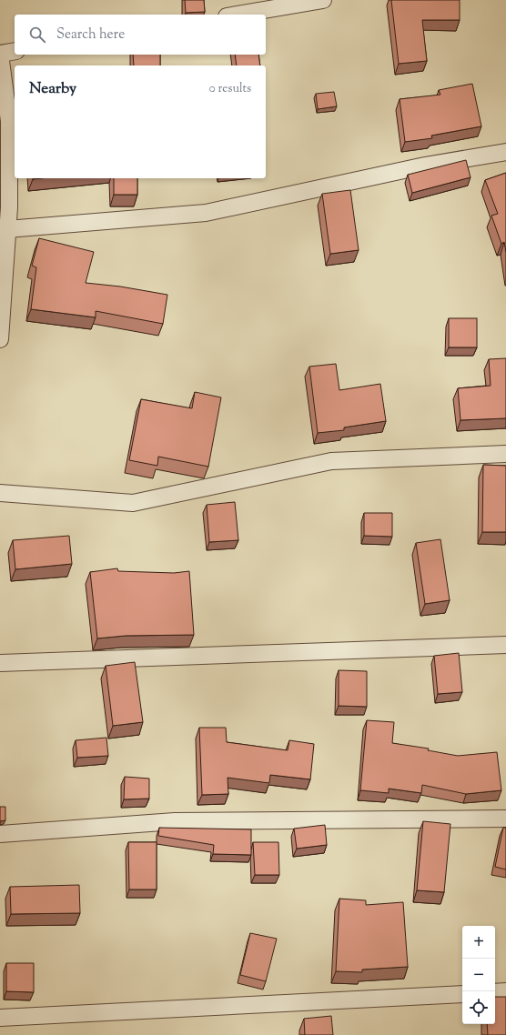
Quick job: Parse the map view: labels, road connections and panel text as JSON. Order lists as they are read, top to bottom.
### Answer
{
  "page": {
    "search": "Search here",
    "heading": ["Nearby", "0 results"],
    "map_buttons": ["+", "−"]
  }
}
